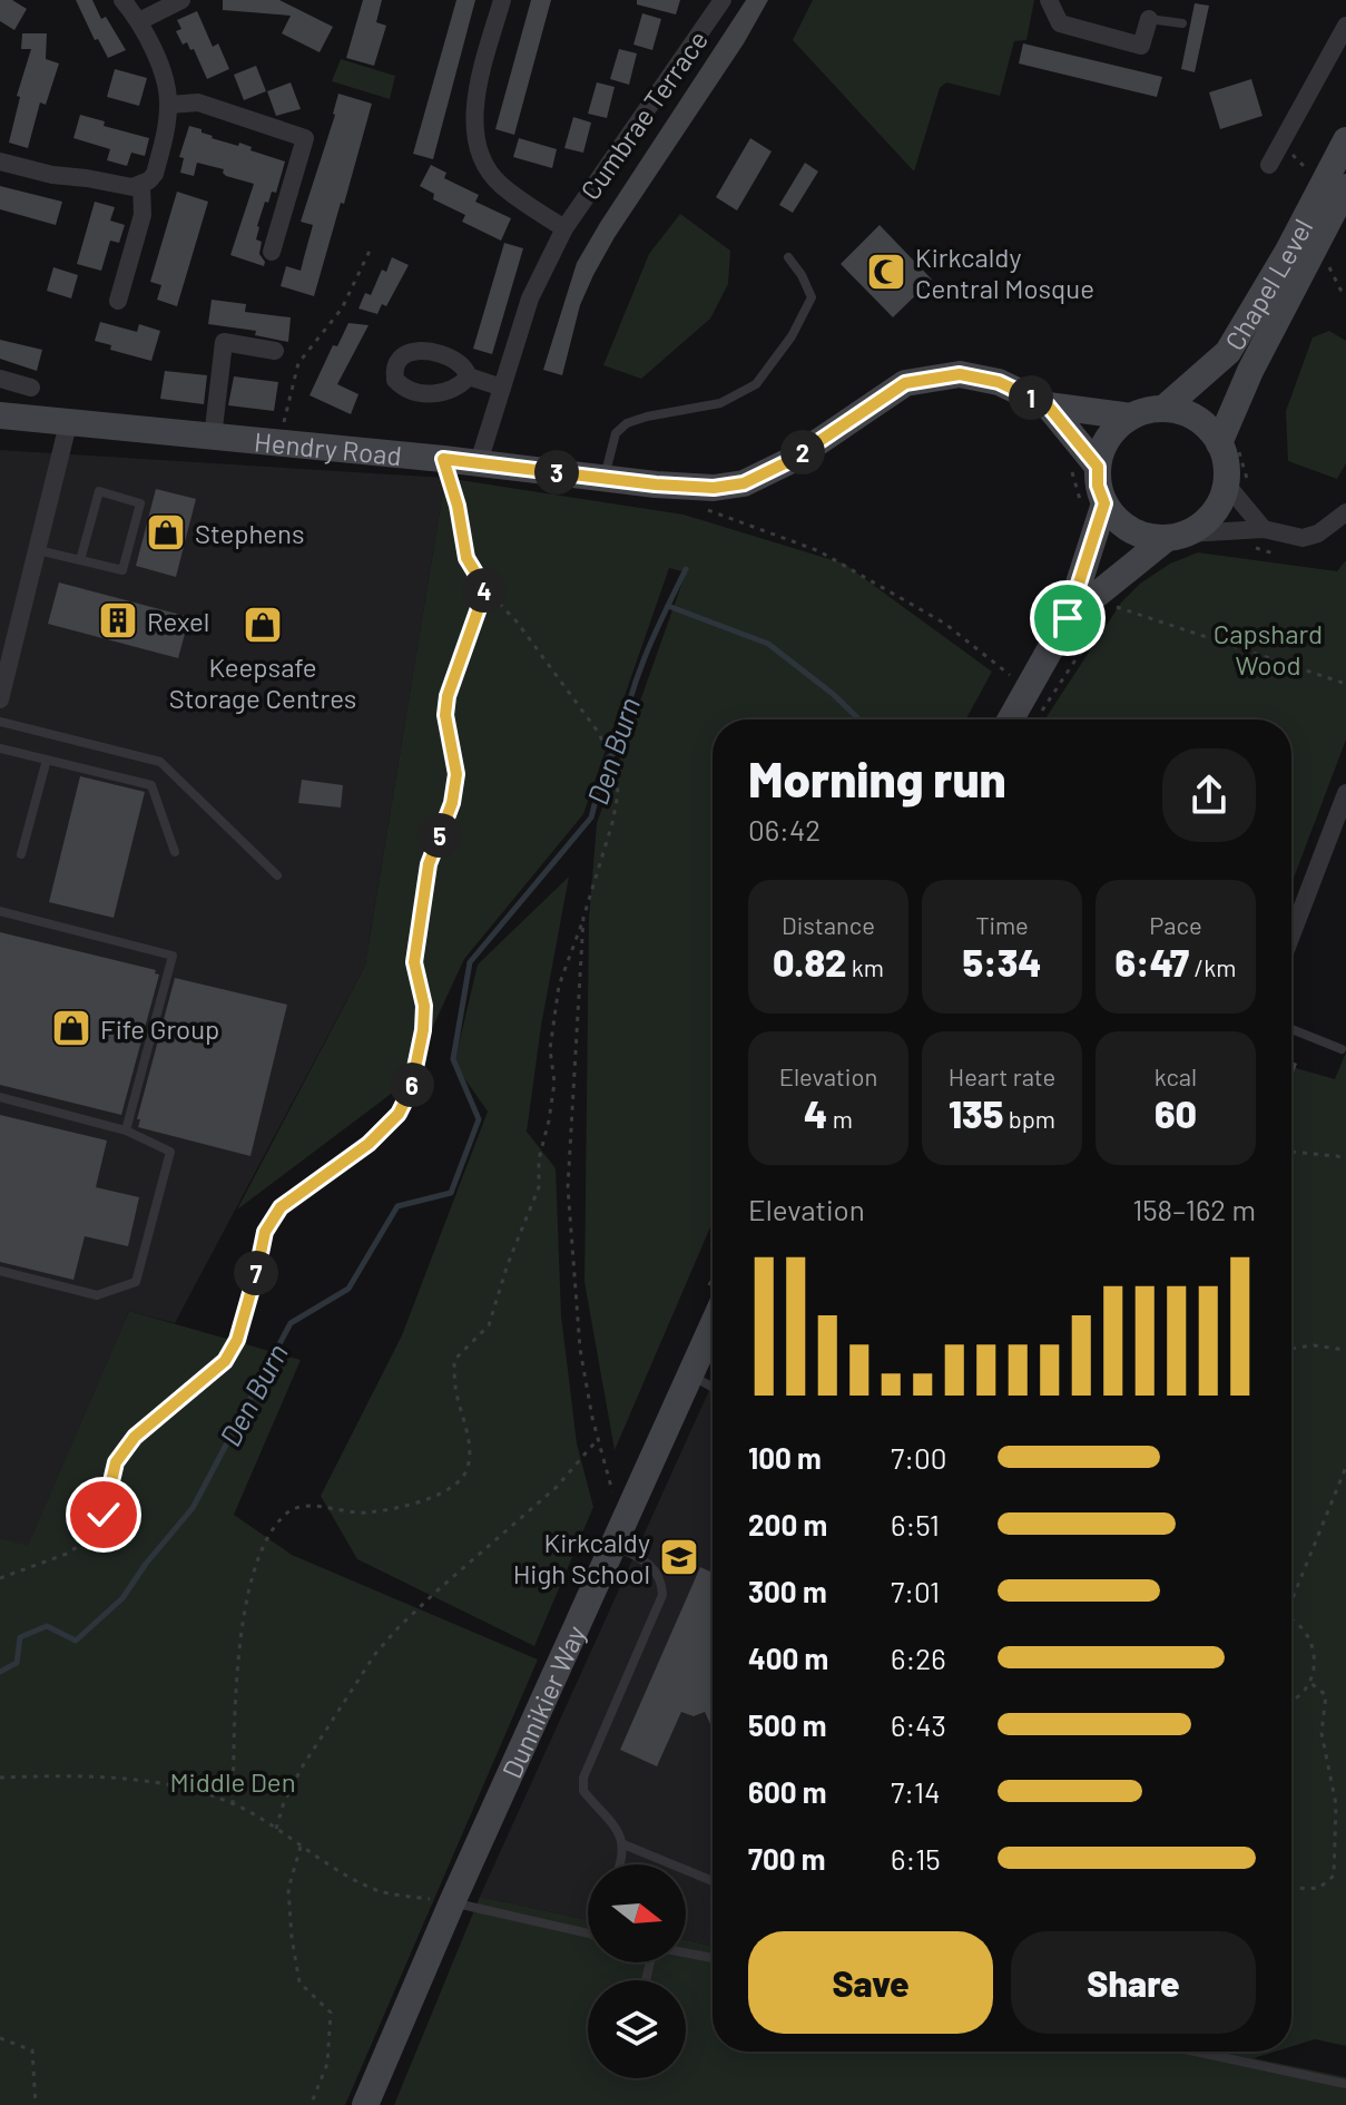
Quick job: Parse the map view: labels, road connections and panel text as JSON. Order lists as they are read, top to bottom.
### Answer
{
  "streets": {
    "main road": ["Chapel Level", "Hendry Road", "Dunnikier Way"],
    "street": ["Cumbrae Terrace"]
  },
  "crossings": [
    ["Cumbrae Terrace", "Hendry Road"],
    ["Chapel Level", "Hendry Road"]
  ],
  "water": ["Den Burn"],
  "parks": ["Capshard Wood", "Middle Den"],
  "places": {
    "mosque": ["Kirkcaldy Central Mosque"],
    "shop": ["Stephens", "Keepsafe Storage Centres", "Fife Group"],
    "building": ["Rexel"],
    "school or university": ["Kirkcaldy High School"]
  },
  "north": "right",
  "page": {
    "pins": [
      "1",
      "2",
      "3",
      "4",
      "5",
      "6",
      "7"
    ],
    "heading": ["Morning run", "06:42"],
    "stats": [
      ["Distance", "0.82 km"],
      ["Time", "5:34"],
      ["Pace", "6:47 /km"],
      ["Elevation", "4 m"],
      ["Heart rate", "135 bpm"],
      ["kcal", "60"]
    ],
    "chart": ["Elevation", "158–162 m"],
    "list": [
      {
        "name": "100 m",
        "note": "7:00"
      },
      {
        "name": "200 m",
        "note": "6:51"
      },
      {
        "name": "300 m",
        "note": "7:01"
      },
      {
        "name": "400 m",
        "note": "6:26"
      },
      {
        "name": "500 m",
        "note": "6:43"
      },
      {
        "name": "600 m",
        "note": "7:14"
      },
      {
        "name": "700 m",
        "note": "6:15"
      }
    ],
    "buttons": ["Save", "Share"]
  }
}
